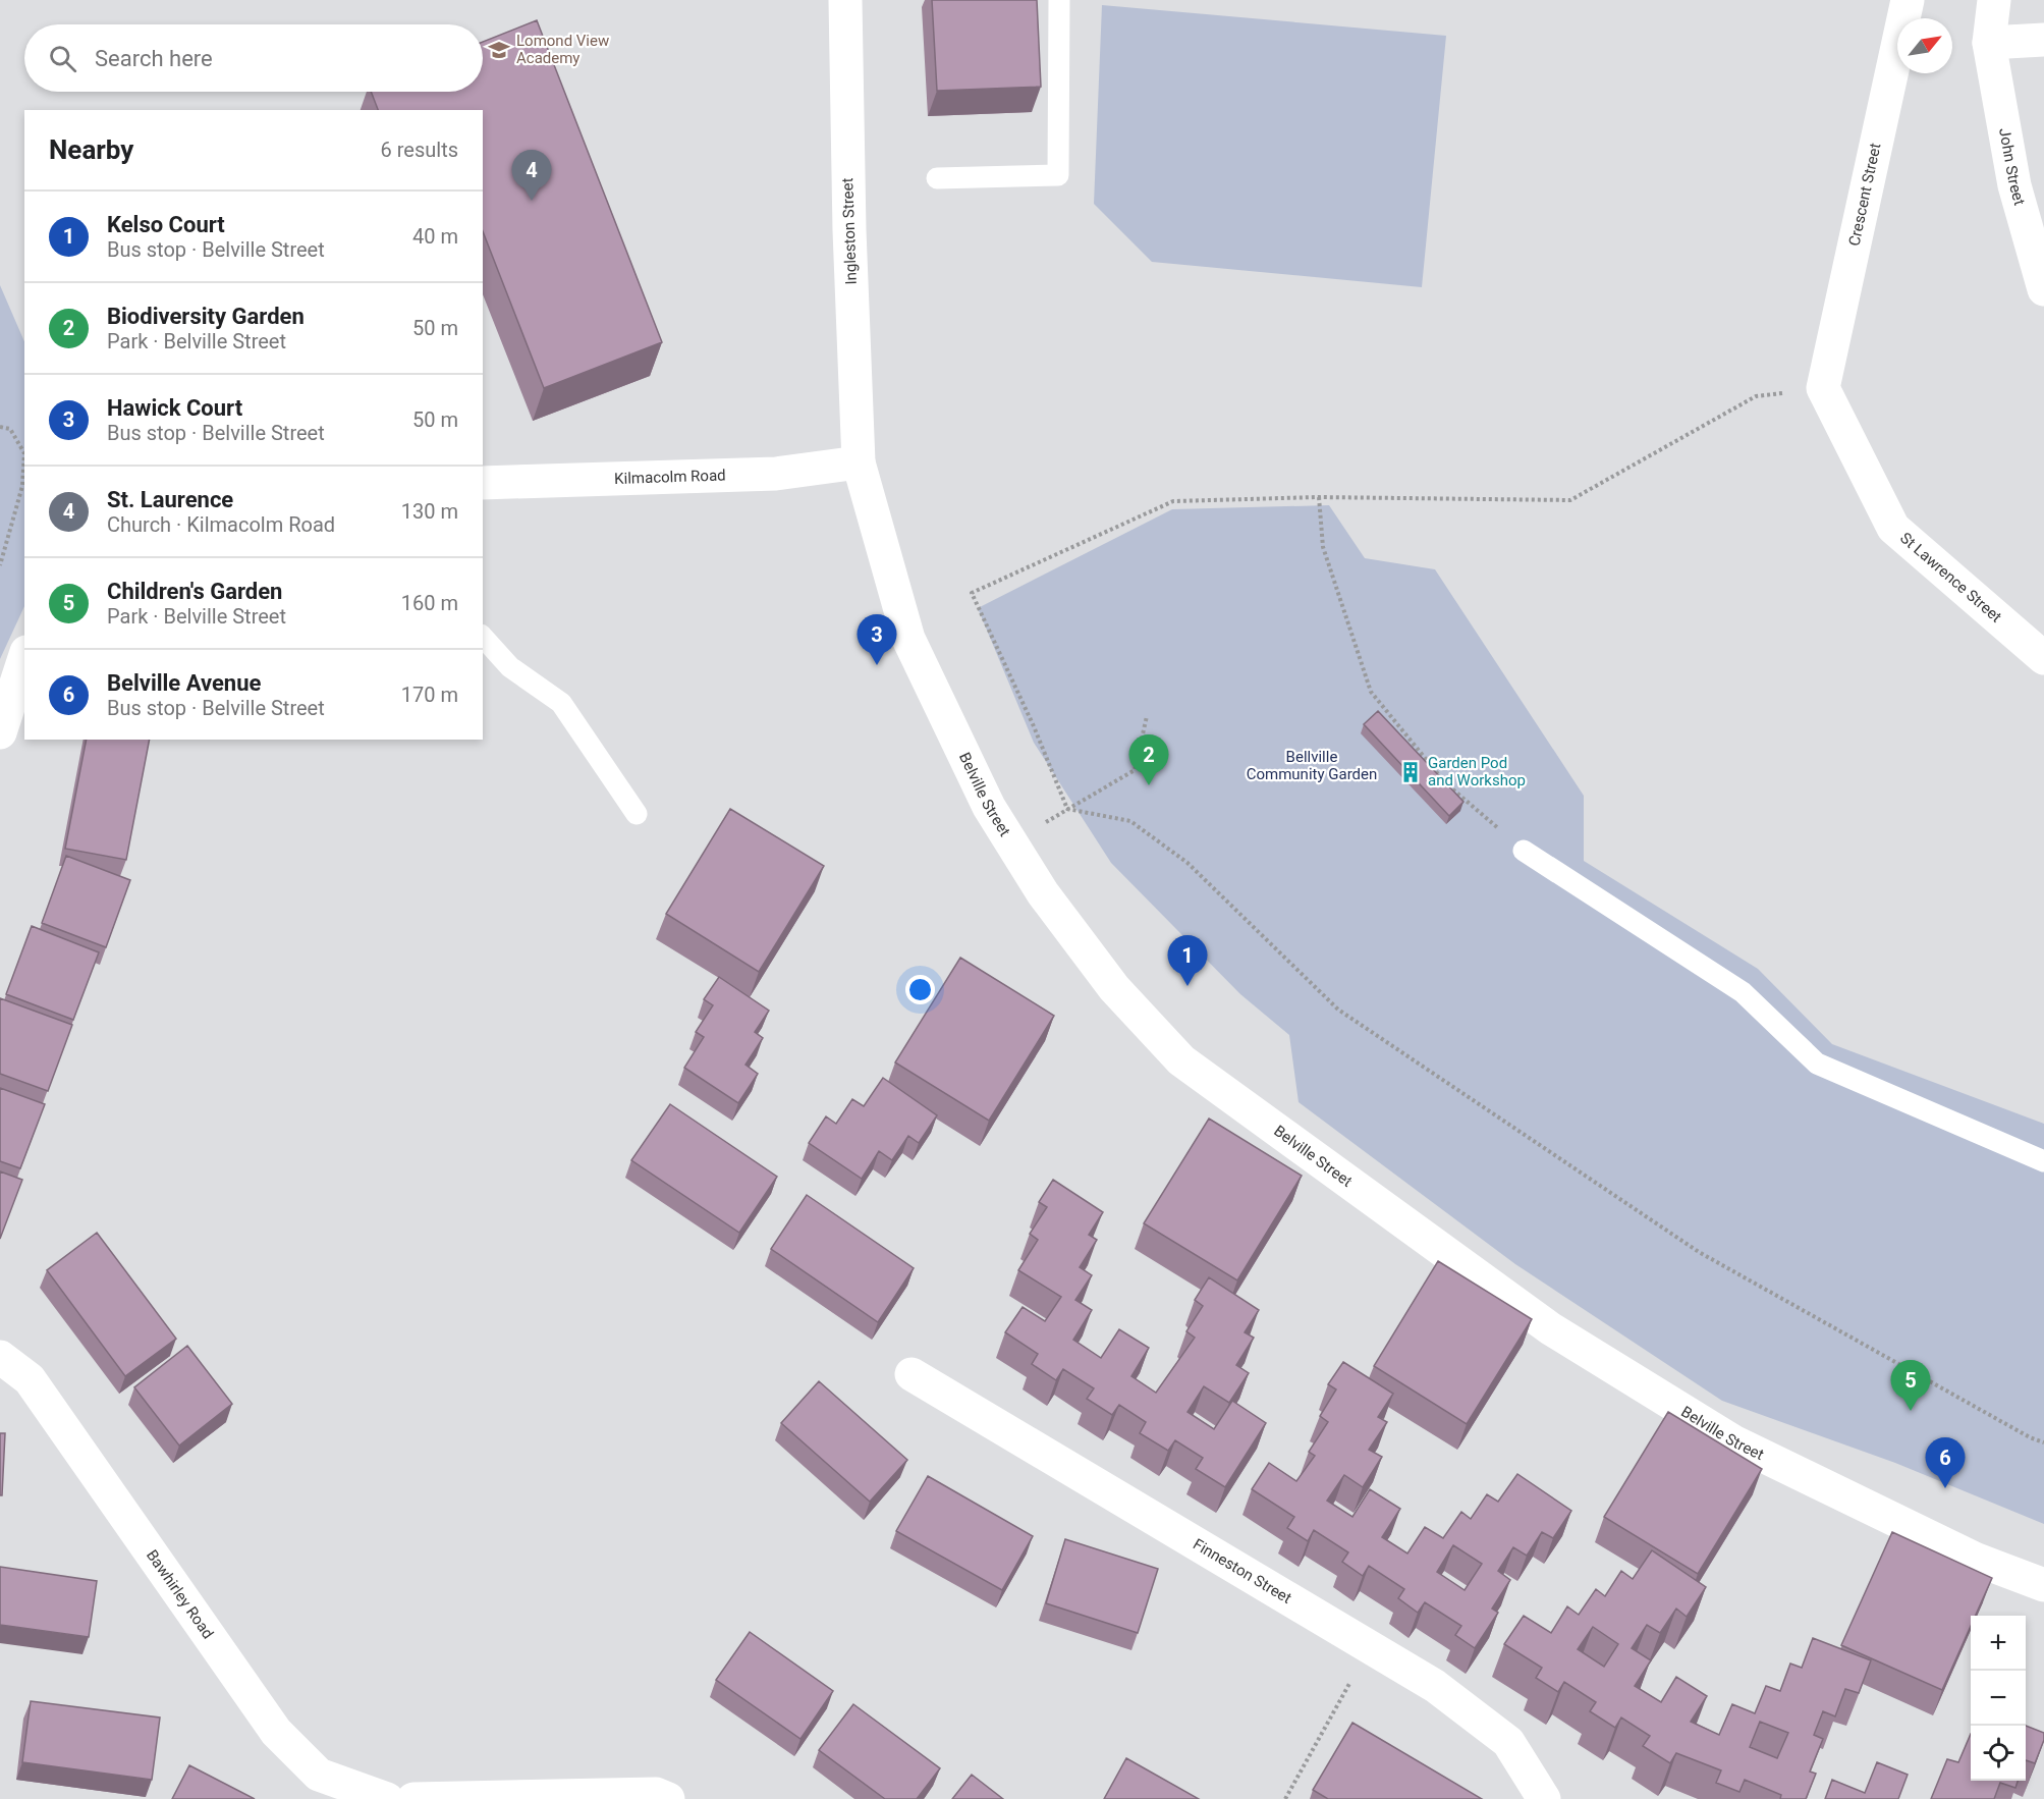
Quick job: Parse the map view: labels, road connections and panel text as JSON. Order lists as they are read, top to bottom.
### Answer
{
  "streets": {
    "street": [
      "John Street",
      "Crescent Street",
      "Ingleston Street",
      "Kilmacolm Road",
      "St Lawrence Street",
      "Belville Street",
      "Finneston Street",
      "Bawhirley Road"
    ]
  },
  "crossings": [
    ["Crescent Street", "St Lawrence Street"],
    ["Ingleston Street", "Kilmacolm Road"],
    ["Ingleston Street", "Belville Street"],
    ["Kilmacolm Road", "Belville Street"]
  ],
  "parks": ["Bellville Community Garden"],
  "places": {
    "school or university": ["Lomond View Academy"],
    "building": ["Garden Pod and Workshop"]
  },
  "north": "top right",
  "page": {
    "search": "Search here",
    "heading": ["Nearby", "6 results"],
    "pins": [
      "4",
      "3",
      "2",
      "1",
      "5",
      "6"
    ],
    "list": [
      {
        "mark": "1",
        "name": "Kelso Court",
        "note": "Bus stop · Belville Street",
        "value": "40 m"
      },
      {
        "mark": "2",
        "name": "Biodiversity Garden",
        "note": "Park · Belville Street",
        "value": "50 m"
      },
      {
        "mark": "3",
        "name": "Hawick Court",
        "note": "Bus stop · Belville Street",
        "value": "50 m"
      },
      {
        "mark": "4",
        "name": "St. Laurence",
        "note": "Church · Kilmacolm Road",
        "value": "130 m"
      },
      {
        "mark": "5",
        "name": "Children's Garden",
        "note": "Park · Belville Street",
        "value": "160 m"
      },
      {
        "mark": "6",
        "name": "Belville Avenue",
        "note": "Bus stop · Belville Street",
        "value": "170 m"
      }
    ],
    "map_buttons": ["+", "−"]
  }
}
